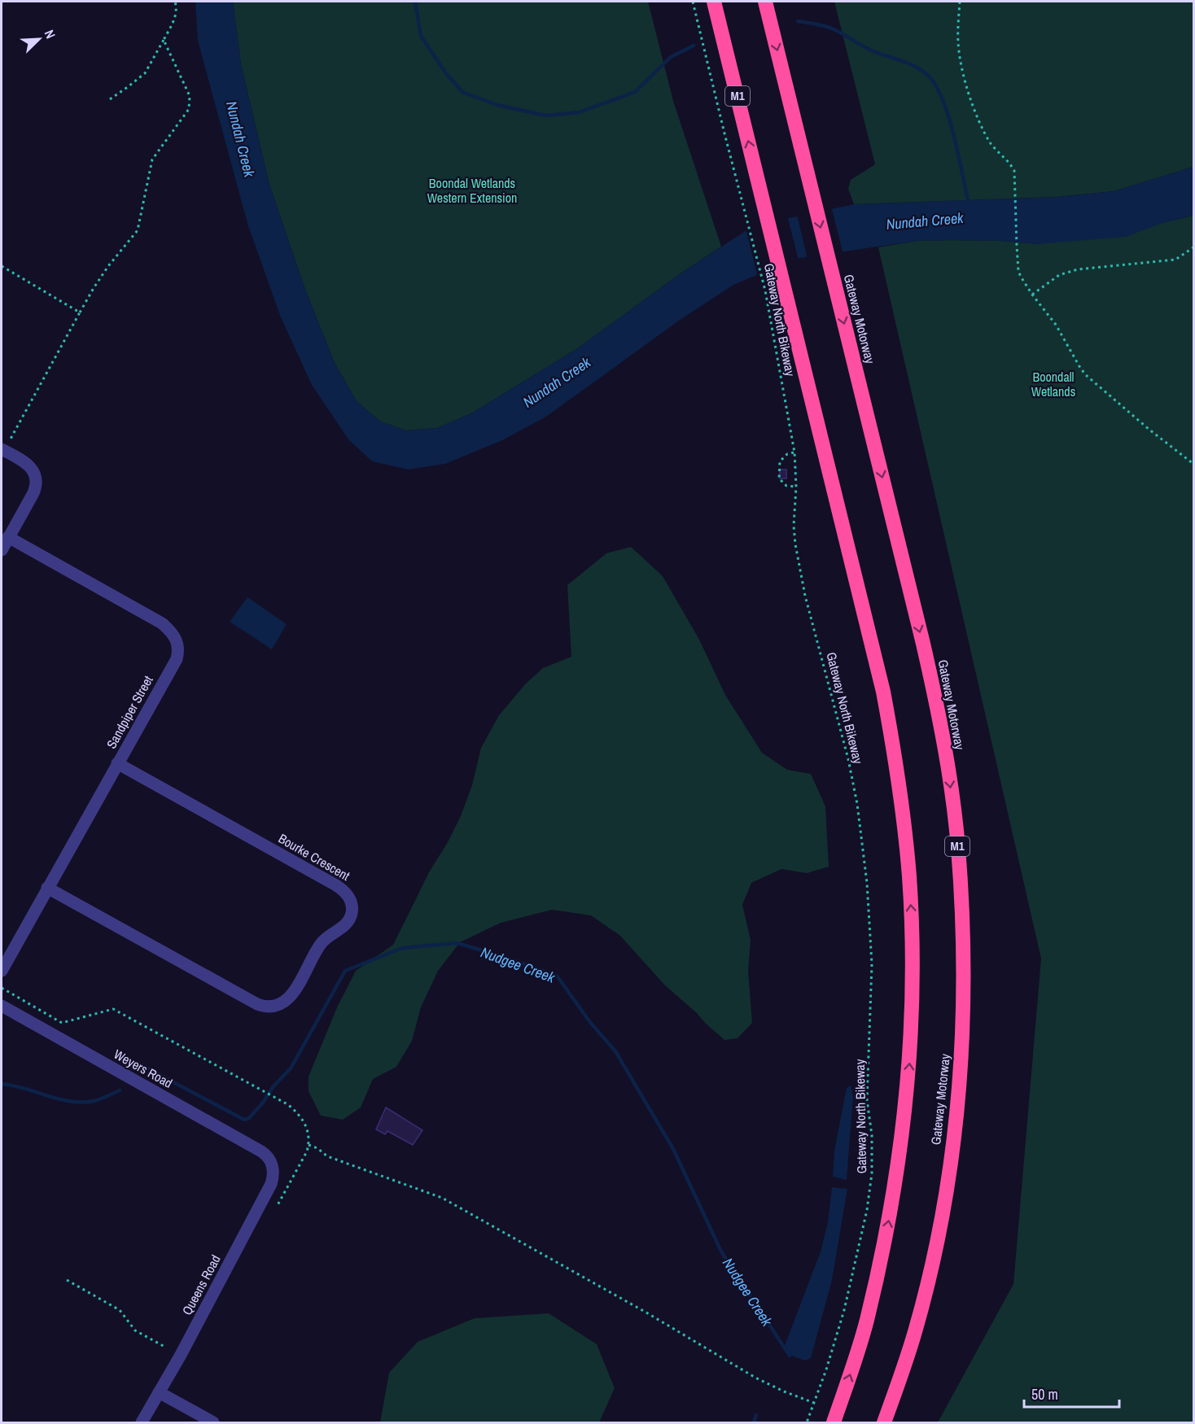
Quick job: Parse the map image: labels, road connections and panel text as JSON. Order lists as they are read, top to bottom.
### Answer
{
  "streets": {
    "highway": ["M1", "Gateway Motorway"],
    "street": [
      "Sandpiper Street",
      "Bourke Crescent",
      "Weyers Road",
      "Queens Road"
    ],
    "path": ["Gateway North Bikeway"]
  },
  "crossings": [
    ["Sandpiper Street", "Bourke Crescent"],
    ["Weyers Road", "Queens Road"]
  ],
  "water": ["Nundah Creek", "Nudgee Creek"],
  "parks": ["Boondal Wetlands Western Extension", "Boondall Wetlands"],
  "scale_bar": "50 m",
  "north": "top right"
}
